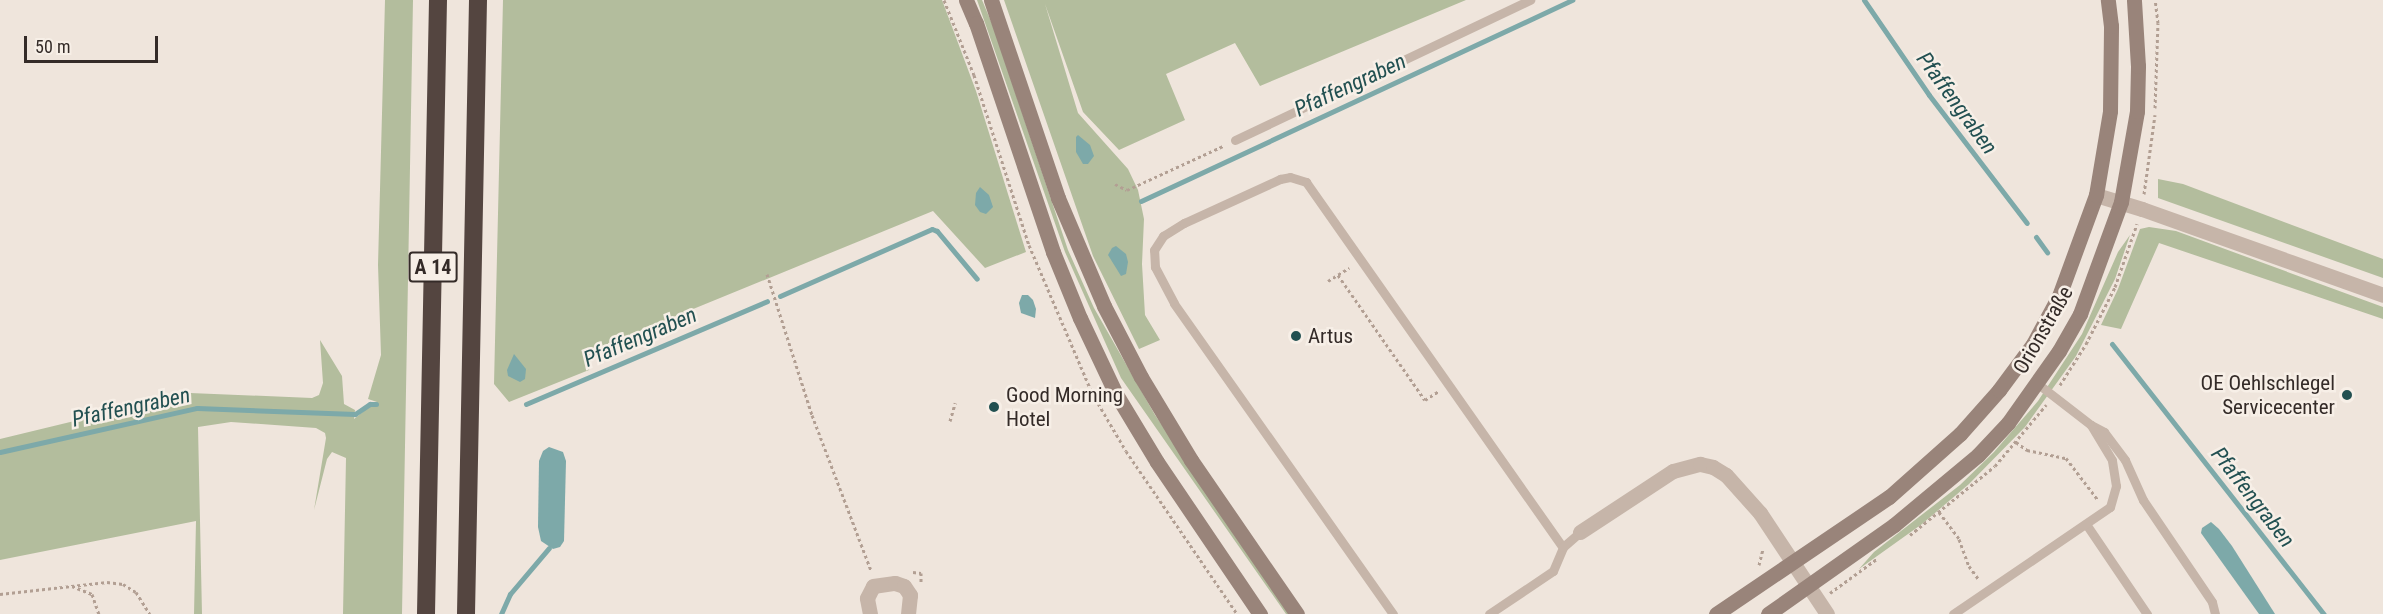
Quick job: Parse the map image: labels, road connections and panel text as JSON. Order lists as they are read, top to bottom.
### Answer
{
  "streets": {
    "highway": ["A 14"],
    "street": ["Orionstraße"]
  },
  "water": ["Pfaffengraben"],
  "places": ["Artus", "OE Oehlschlegel Servicecenter", "Good Morning Hotel"],
  "scale_bar": "50 m"
}
